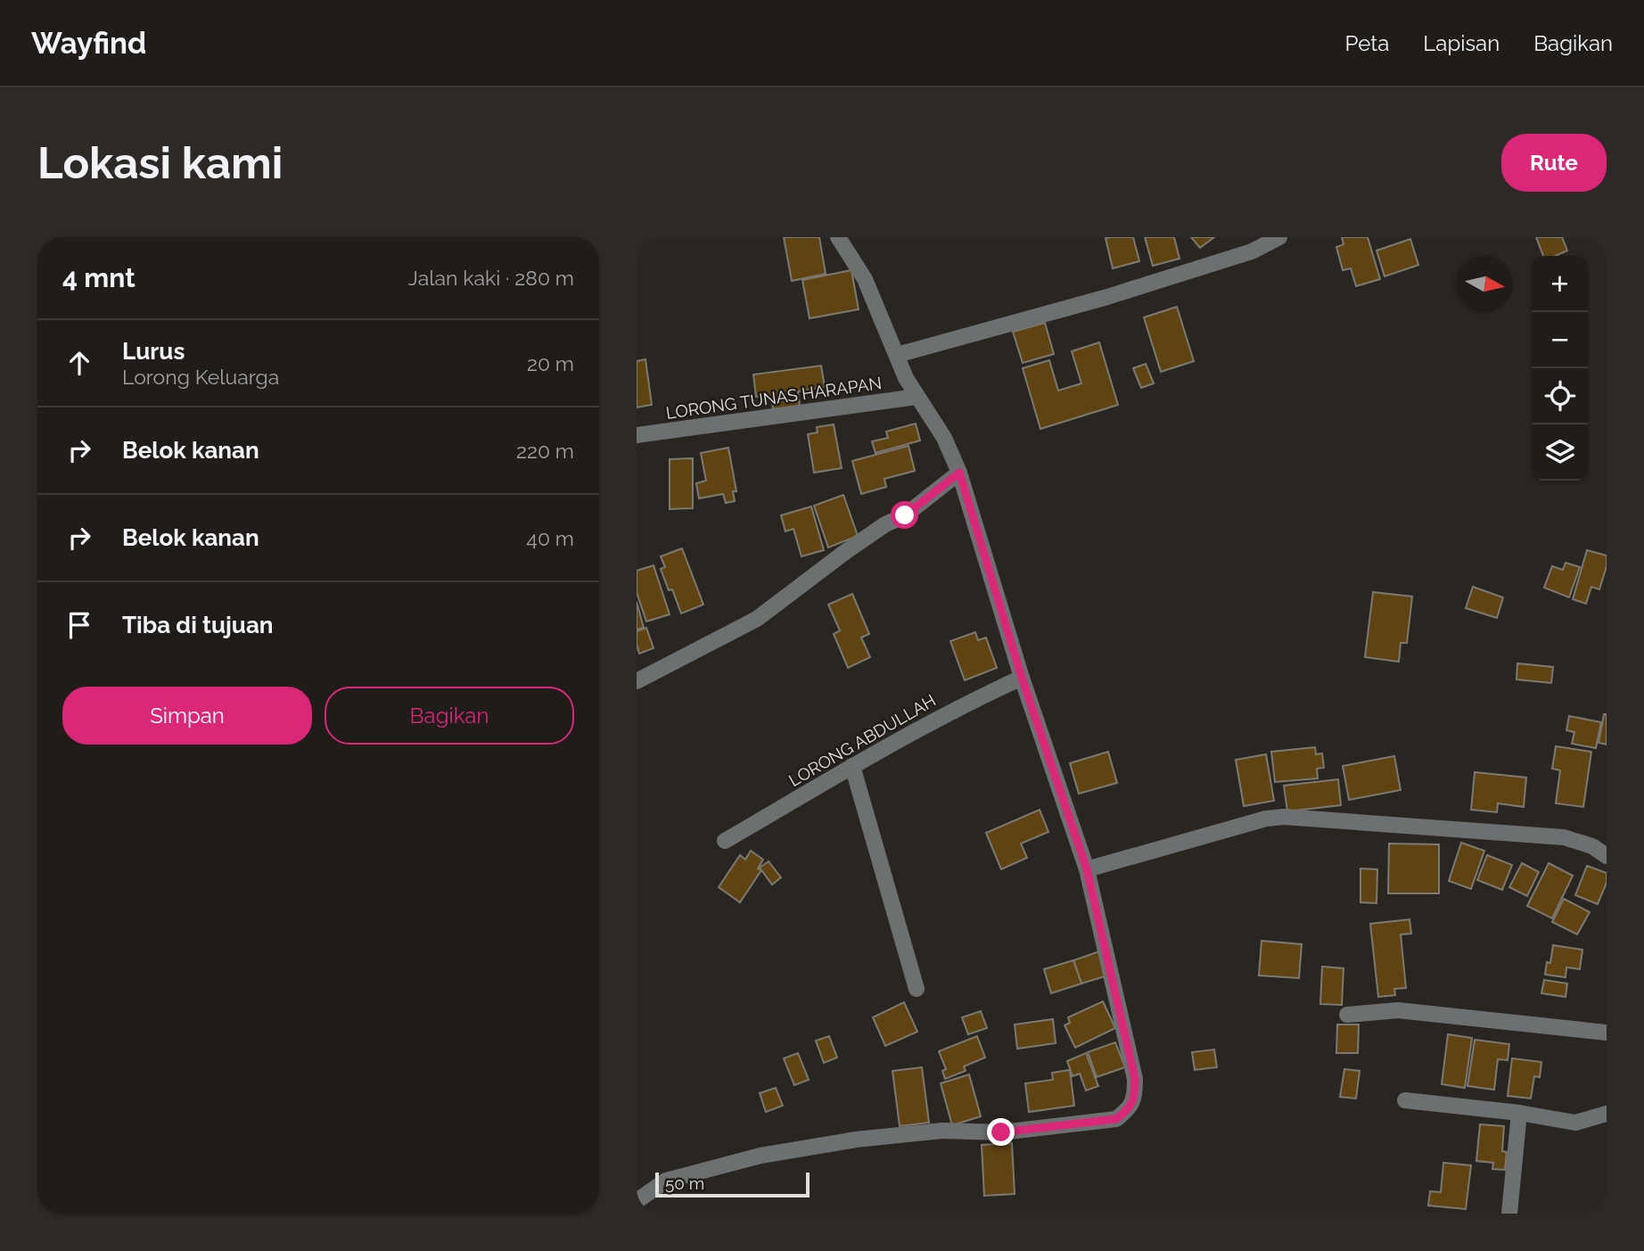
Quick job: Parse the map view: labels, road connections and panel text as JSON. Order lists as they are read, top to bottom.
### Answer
{
  "streets": {
    "street": ["LORONG TUNAS HARAPAN", "LORONG ABDULLAH"]
  },
  "scale_bar": "50 m",
  "north": "right",
  "page": {
    "header": "Wayfind",
    "nav": ["Peta", "Lapisan", "Bagikan"],
    "buttons": [
      "Rute",
      ["Simpan", "Bagikan"]
    ],
    "title": "Lokasi kami",
    "heading": ["4 mnt", "Jalan kaki · 280 m"],
    "map_buttons": ["+", "−"],
    "list": [
      ["Lurus", "Lorong Keluarga", "20 m"],
      ["Belok kanan", "220 m"],
      ["Belok kanan", "40 m"],
      "Tiba di tujuan"
    ],
    "scale": "50 m"
  }
}
